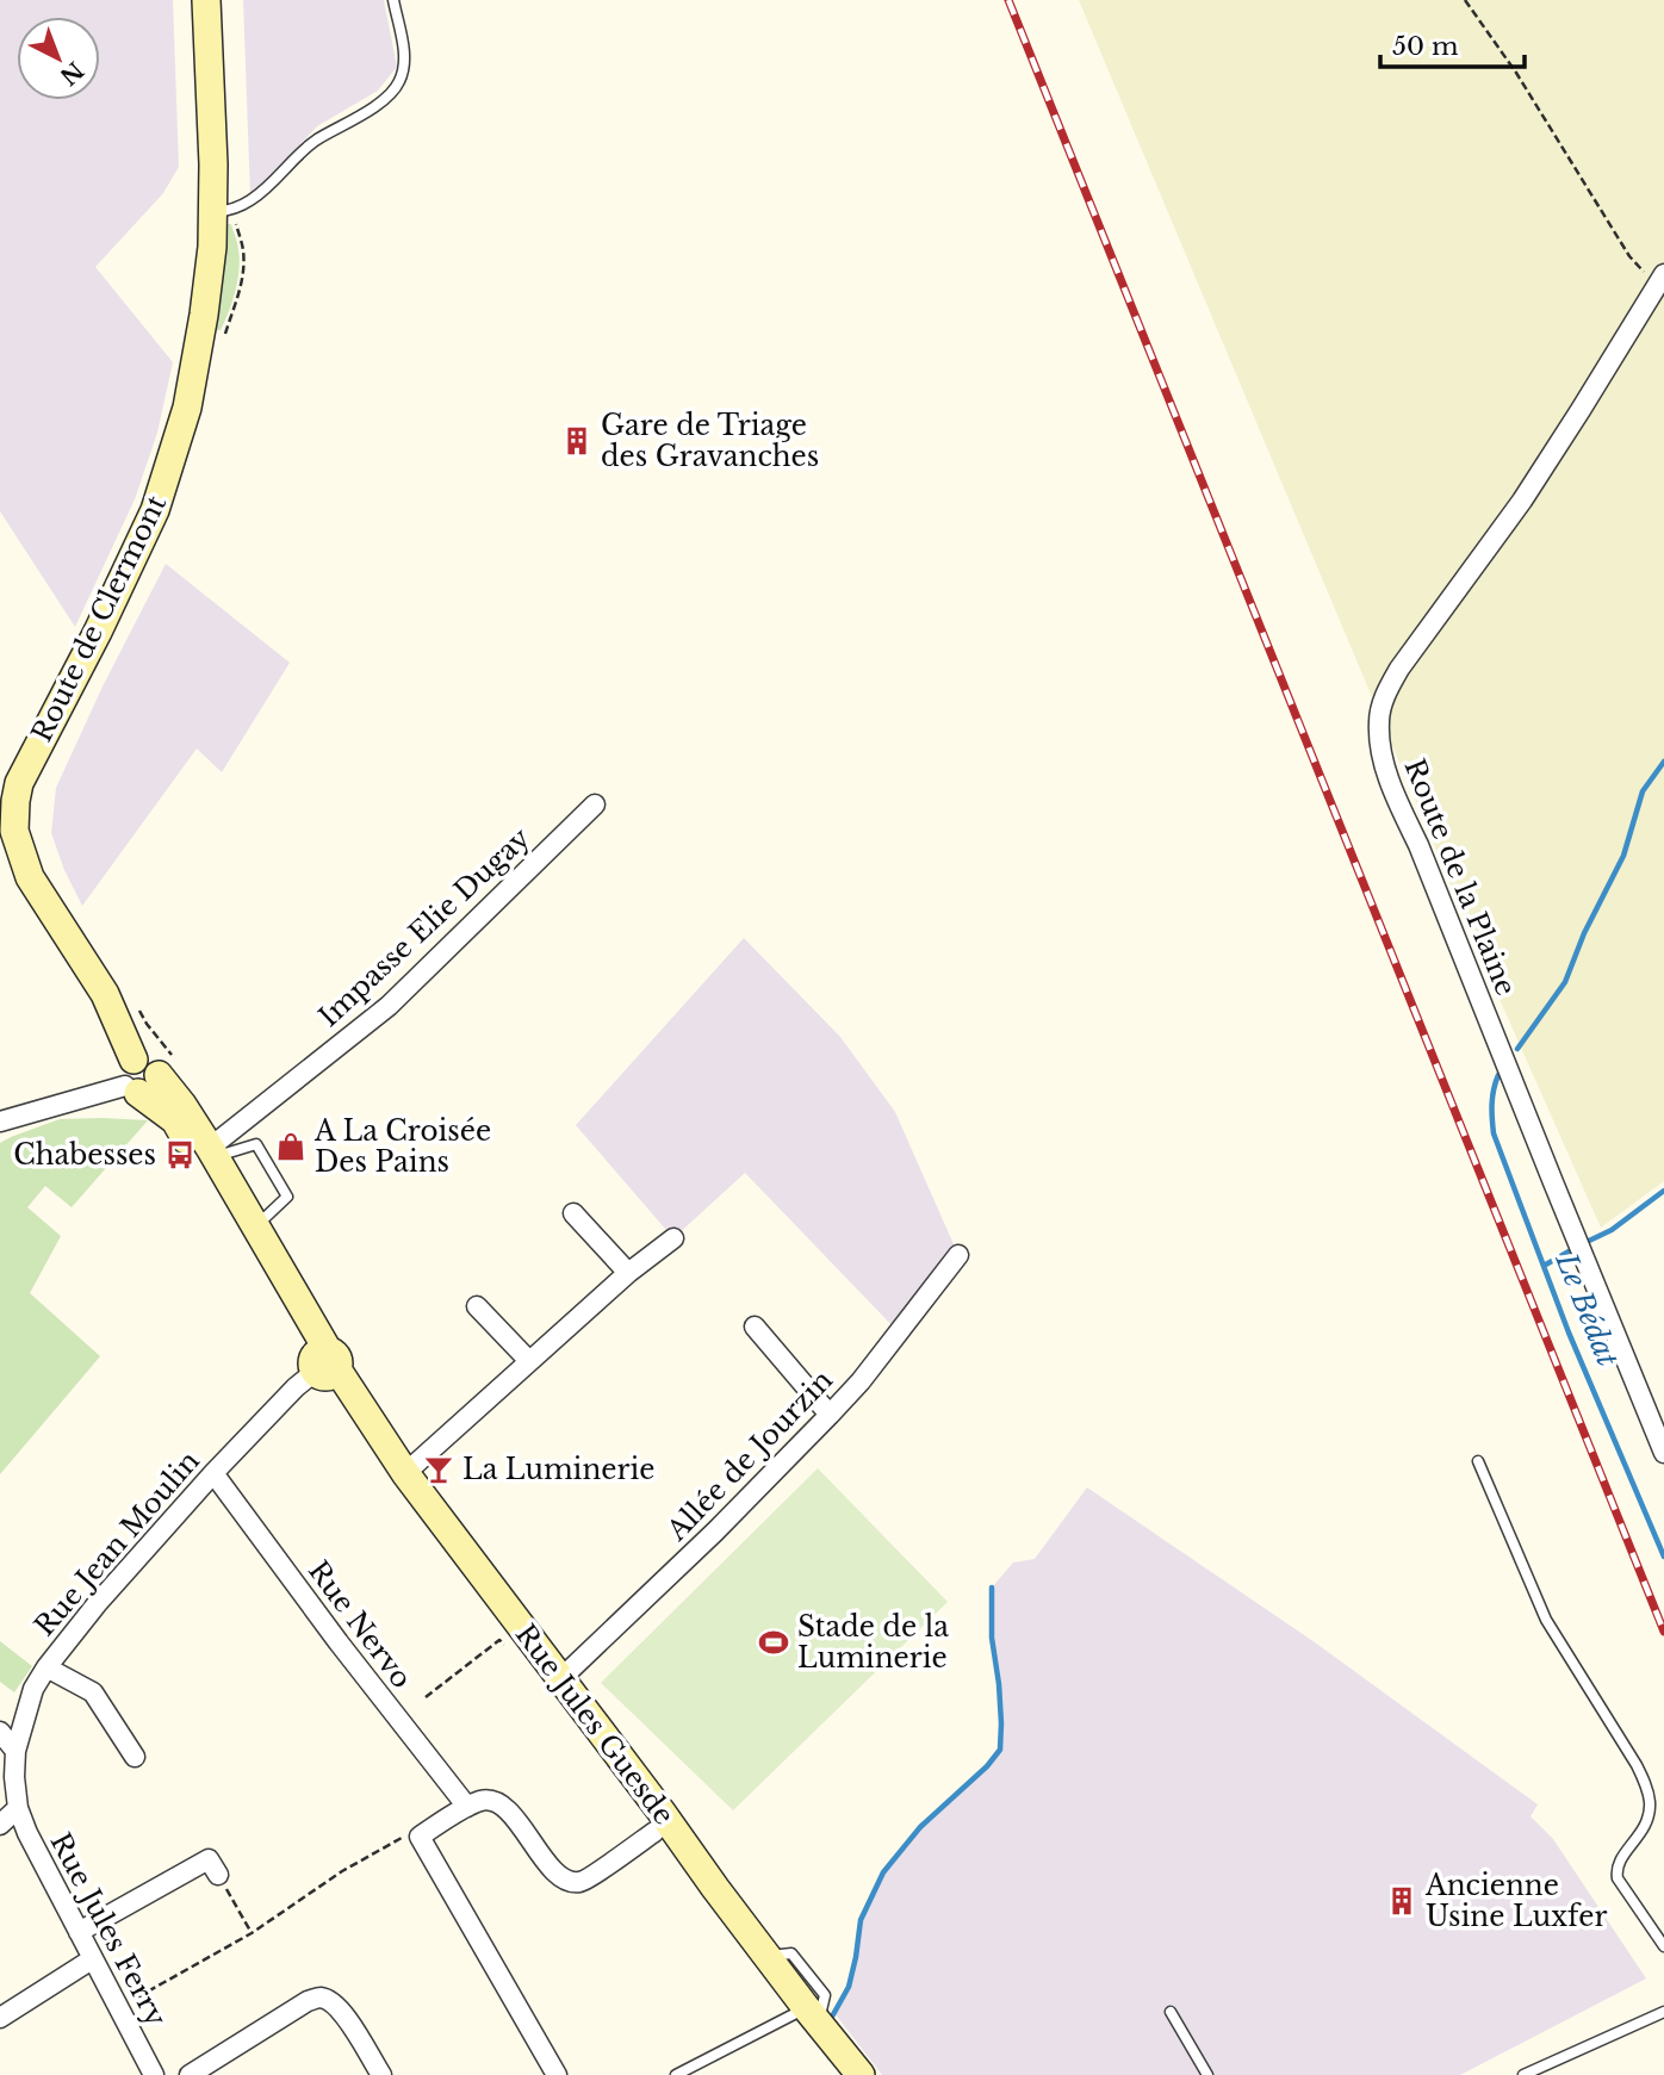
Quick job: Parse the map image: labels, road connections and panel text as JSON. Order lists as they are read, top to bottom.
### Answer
{
  "streets": {
    "main road": ["Route de Clermont", "Rue Jules Guesde"],
    "street": [
      "Route de la Plaine",
      "Impasse Elie Dugay",
      "Allée de Jourzin",
      "Rue Jean Moulin",
      "Rue Nervo",
      "Rue Jules Ferry"
    ]
  },
  "crossings": [
    ["Route de Clermont", "Rue Jules Guesde"],
    ["Impasse Elie Dugay", "Rue Jules Guesde"],
    ["Allée de Jourzin", "Rue Jules Guesde"],
    ["Rue Jean Moulin", "Rue Nervo"],
    ["Rue Jean Moulin", "Rue Jules Guesde"],
    ["Rue Jean Moulin", "Rue Jules Ferry"]
  ],
  "water": ["Le Bédat"],
  "places": {
    "building": ["Gare de Triage des Gravanches", "Ancienne Usine Luxfer"],
    "shop": ["A La Croisée Des Pains"],
    "bus stop": ["Chabesses"],
    "bar": ["La Luminerie"],
    "sports": ["Stade de la Luminerie"]
  },
  "scale_bar": "50 m",
  "north": "bottom right"
}
